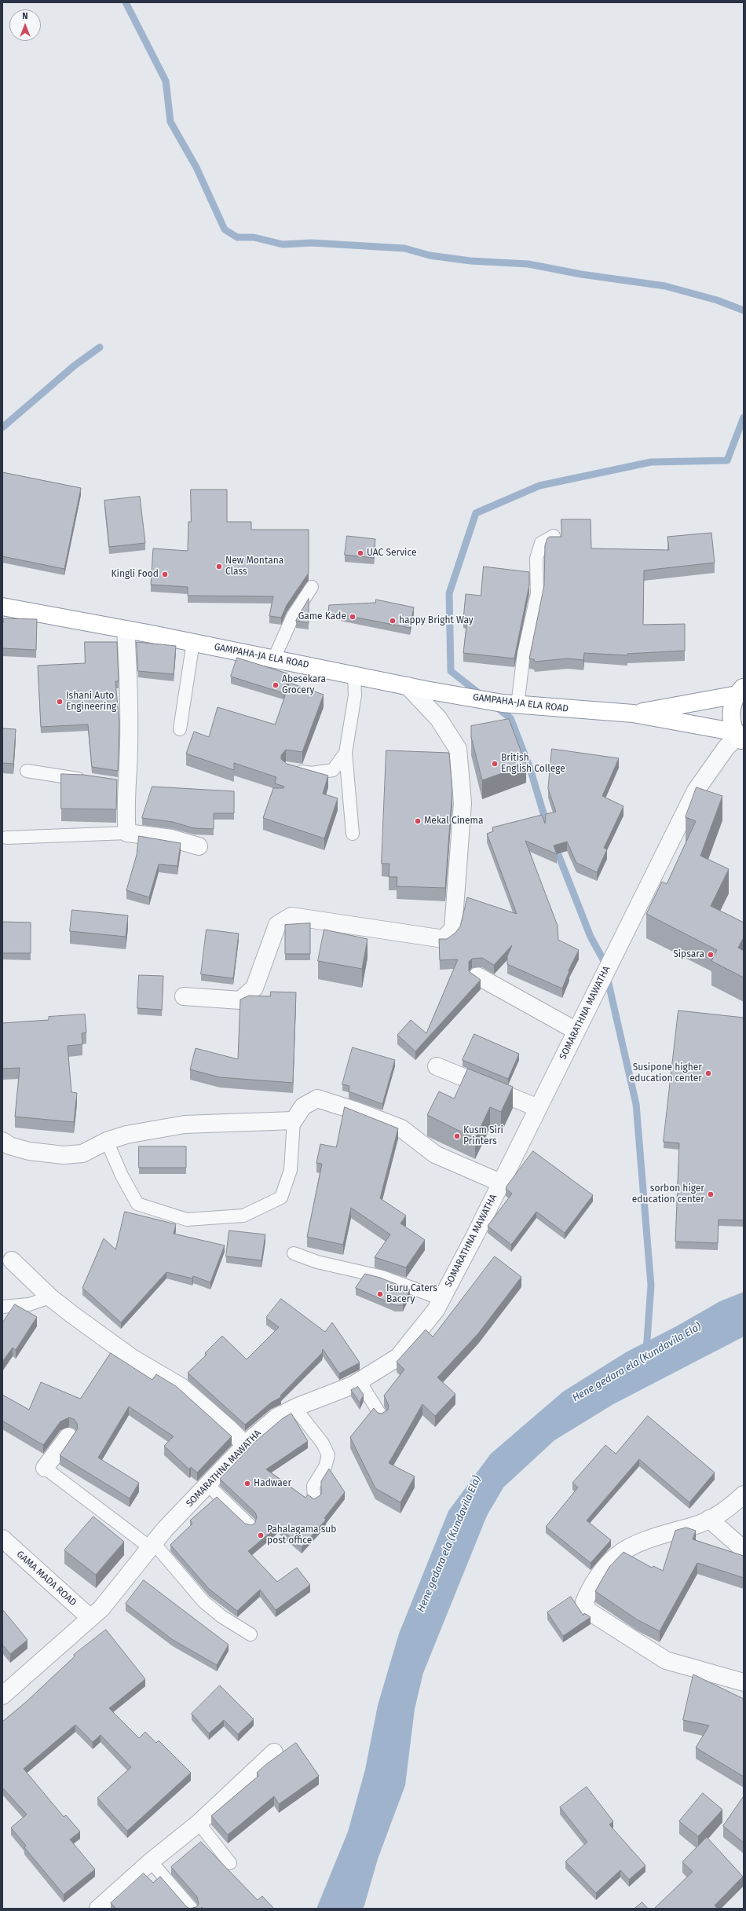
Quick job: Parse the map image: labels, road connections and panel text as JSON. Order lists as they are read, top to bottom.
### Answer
{
  "streets": {
    "highway": ["GAMPAHA-JA ELA ROAD"],
    "street": ["SOMARATHNA MAWATHA", "GAMA MADA ROAD"]
  },
  "crossings": [
    ["GAMPAHA-JA ELA ROAD", "SOMARATHNA MAWATHA"],
    ["SOMARATHNA MAWATHA", "GAMA MADA ROAD"]
  ],
  "water": ["Hene gedara ela (Kundavila Ela)"],
  "places": [
    "UAC Service",
    "New Montana Class",
    "Kingli Food",
    "Game Kade",
    "happy Bright Way",
    "Abesekara Grocery",
    "Ishani Auto Engineering",
    "British English College",
    "Mekal Cinema",
    "Sipsara",
    "Susipone higher education center",
    "Kusm Siri Printers",
    "sorbon higer education center",
    "Isuru Caters Bacery",
    "Hadwaer",
    "Pahalagama sub post office"
  ],
  "north": "top"
}
